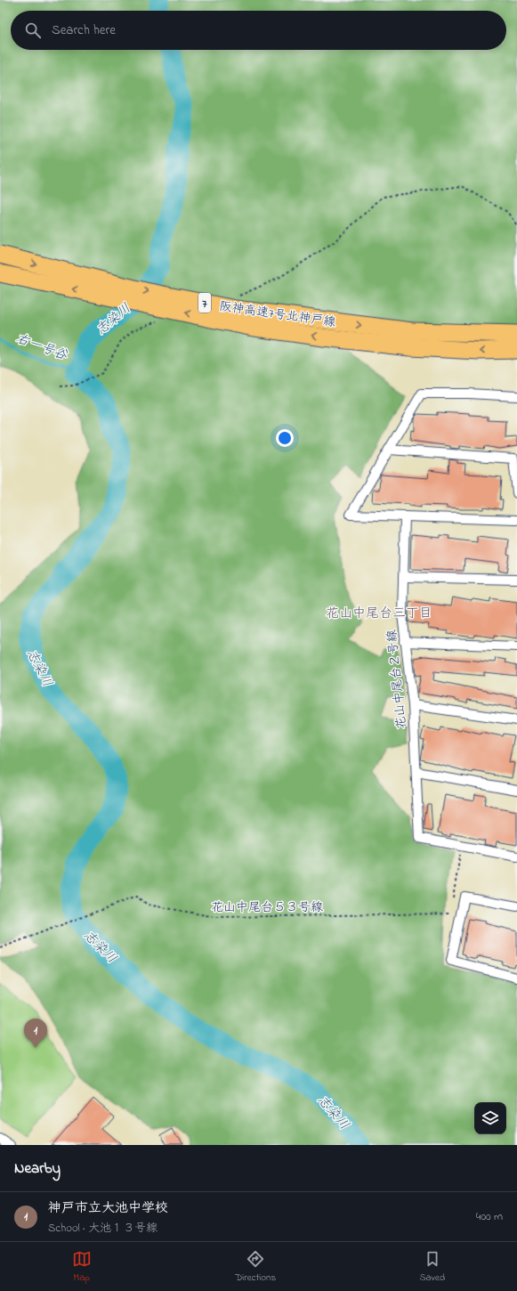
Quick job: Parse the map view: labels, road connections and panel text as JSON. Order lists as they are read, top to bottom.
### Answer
{
  "streets": {
    "highway": ["7", "阪神高速7号北神戸線"],
    "street": ["花山中尾台２号線"],
    "path": ["花山中尾台５３号線"]
  },
  "districts": ["花山中尾台三丁目"],
  "water": ["志染川", "右一号谷"],
  "page": {
    "search": "Search here",
    "pins": "1",
    "heading": "Nearby",
    "list": [
      {
        "mark": "1",
        "name": "神戸市立大池中学校",
        "note": "School · 大池１３号線",
        "value": "400 m"
      }
    ],
    "nav": ["Map", "Directions", "Saved"]
  }
}
